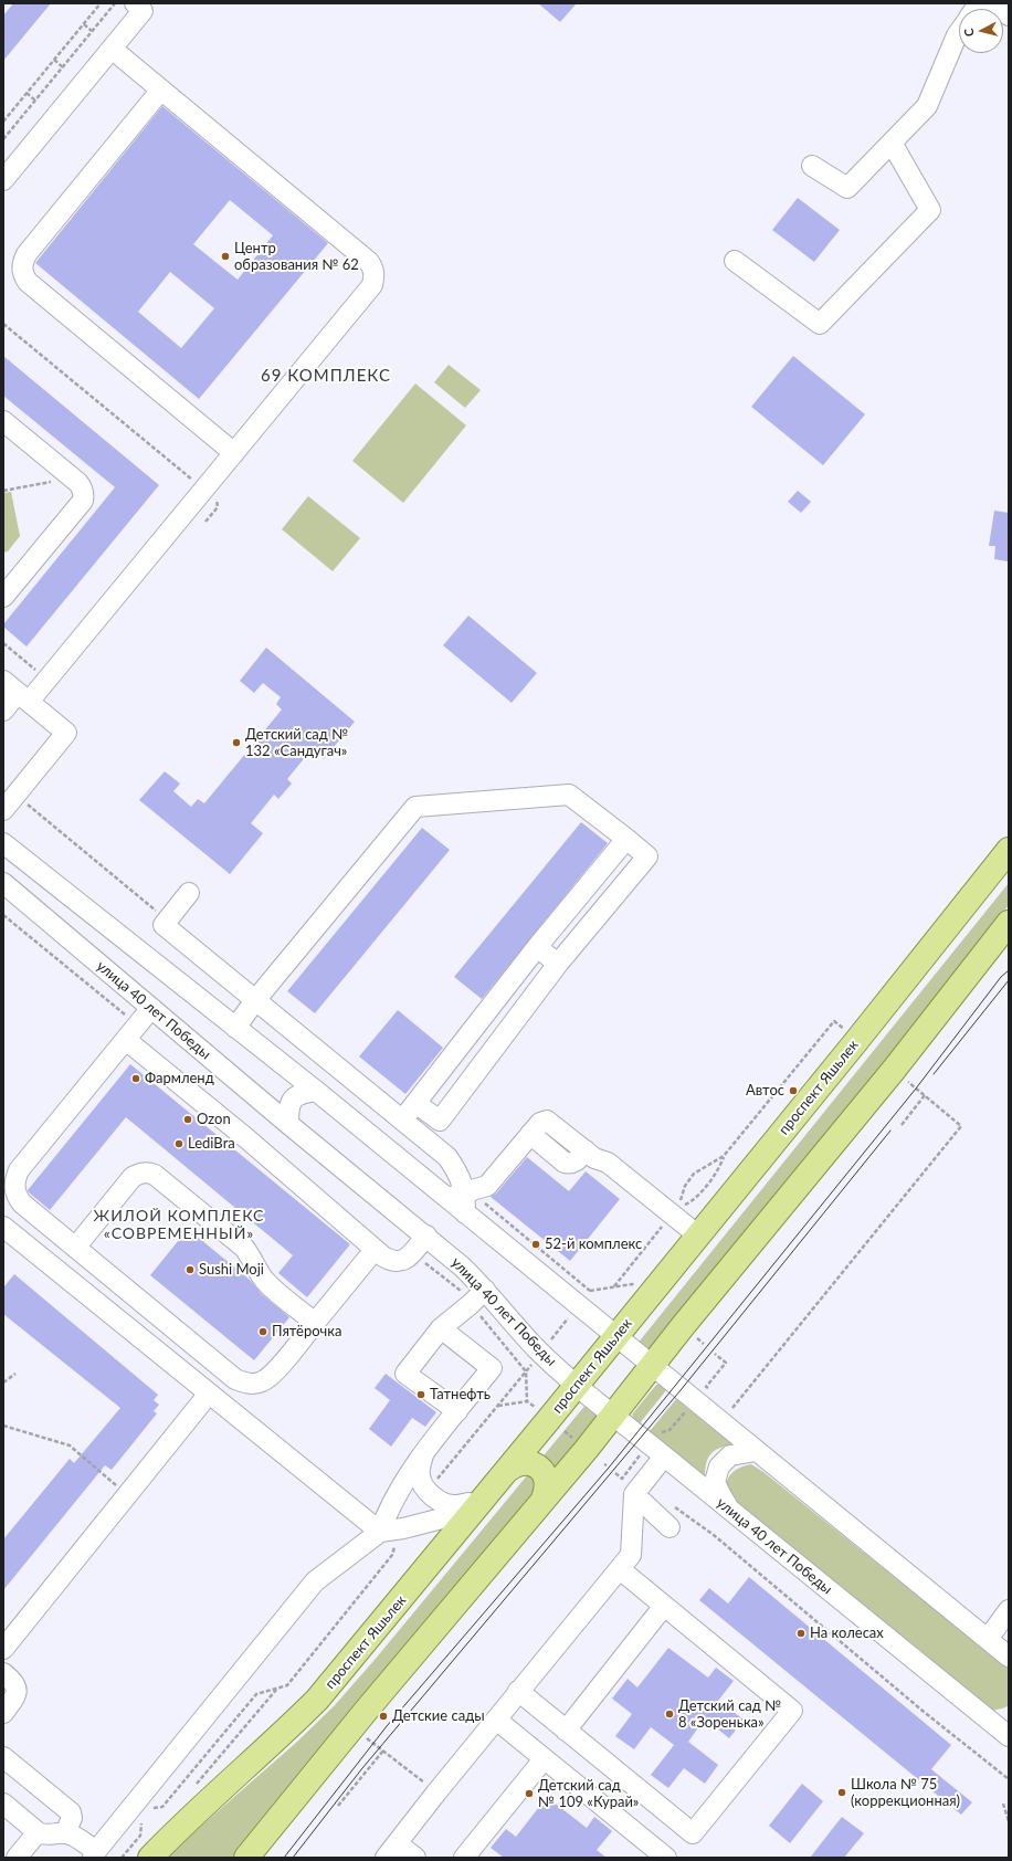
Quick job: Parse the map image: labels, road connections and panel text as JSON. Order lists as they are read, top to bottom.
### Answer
{
  "streets": {
    "main road": ["проспект Яшьлек"],
    "street": ["улица 40 лет Победы"]
  },
  "crossings": [
    ["улица 40 лет Победы", "проспект Яшьлек"]
  ],
  "districts": ["69 КОМПЛЕКС", "ЖИЛОЙ КОМПЛЕКС «СОВРЕМЕННЫЙ»"],
  "places": [
    "Центр образования № 62",
    "Детский сад № 132 «Сандугач»",
    "Фармленд",
    "Автос",
    "Ozon",
    "LediBra",
    "52-й комплекс",
    "Sushi Moji",
    "Пятёрочка",
    "Татнефть",
    "На колесах",
    "Детский сад № 8 «Зоренька»",
    "Детские сады",
    "Школа № 75 (коррекционная)",
    "Детский сад № 109 «Курай»"
  ],
  "north": "left"
}
